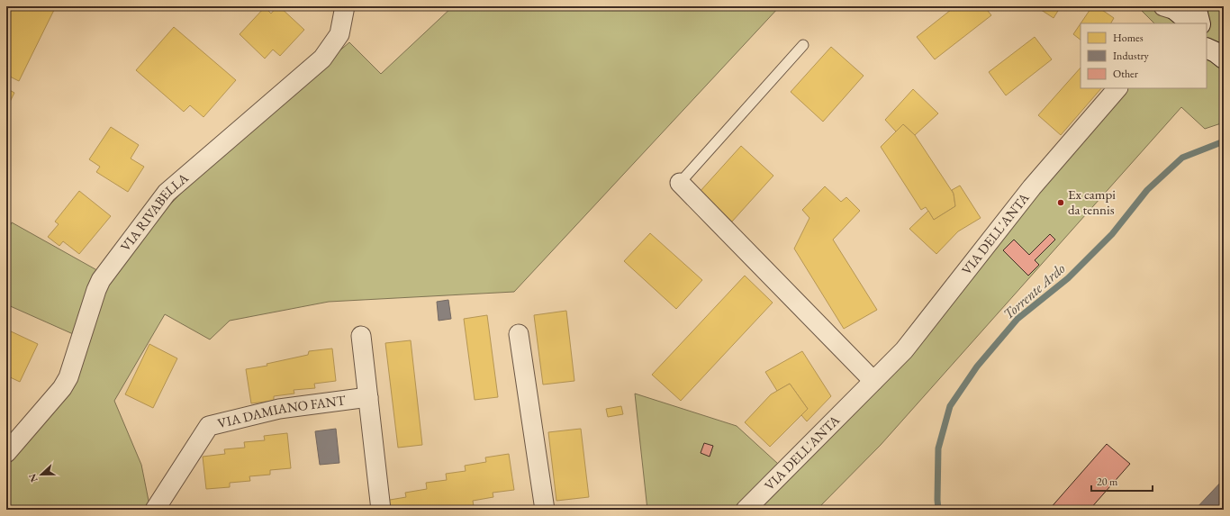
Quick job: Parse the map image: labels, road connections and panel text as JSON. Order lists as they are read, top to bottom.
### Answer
{
  "streets": {
    "street": ["VIA RIVABELLA", "VIA DELL'ANTA", "VIA DAMIANO FANT"]
  },
  "water": ["Torrente Ardo"],
  "places": ["Ex campi da tennis"],
  "legend": ["Homes", "Industry", "Other"],
  "scale_bar": "20 m",
  "north": "left"
}
